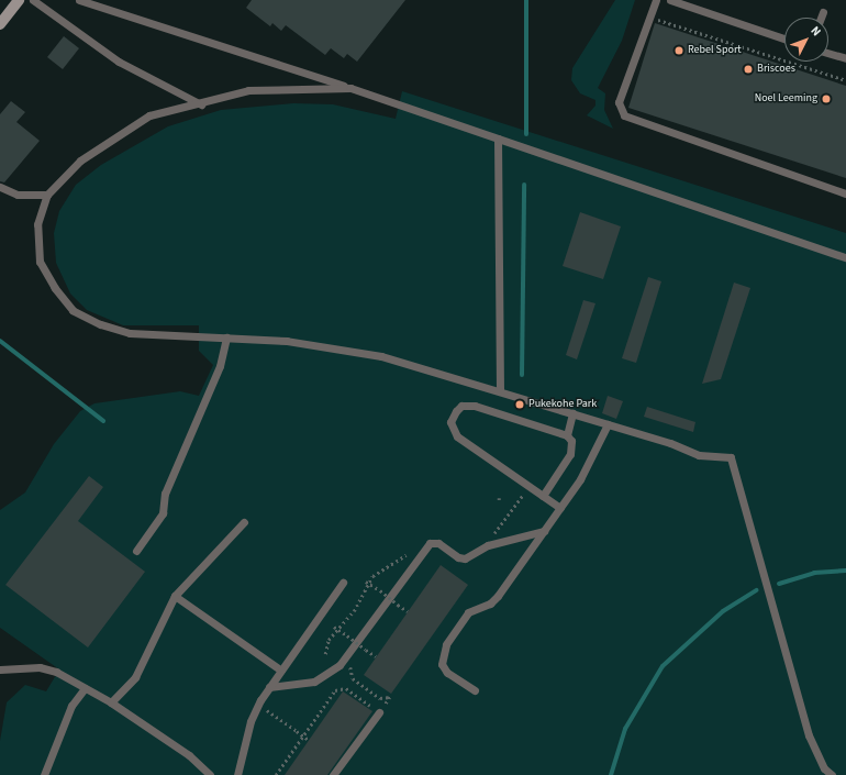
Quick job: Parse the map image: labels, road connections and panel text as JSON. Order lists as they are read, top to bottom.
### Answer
{
  "places": [
    "Rebel Sport",
    "Briscoes",
    "Noel Leeming",
    "Pukekohe Park"
  ],
  "north": "top right"
}
